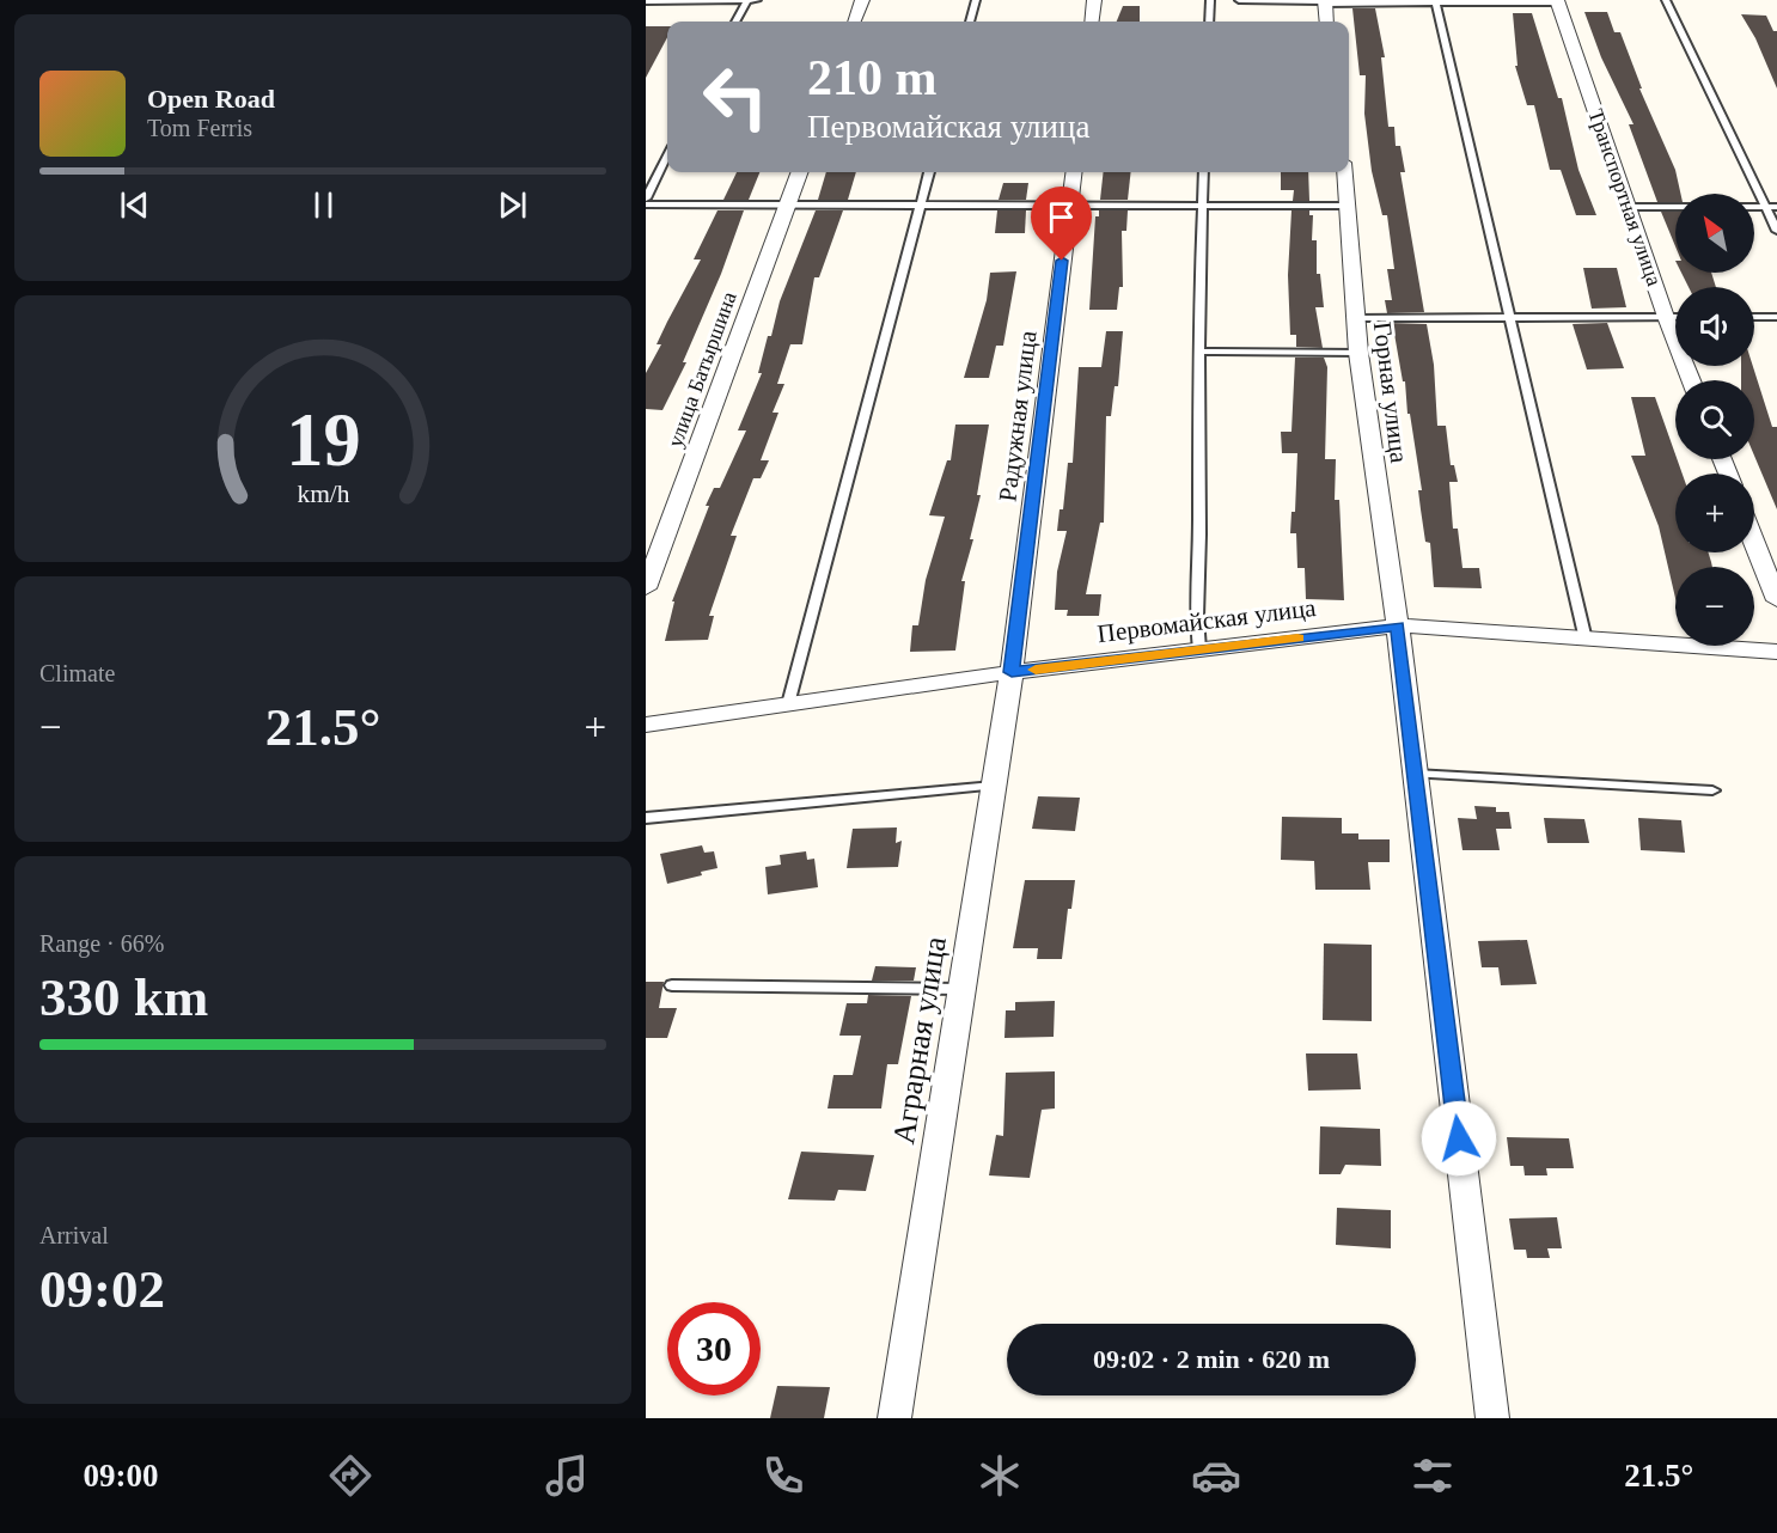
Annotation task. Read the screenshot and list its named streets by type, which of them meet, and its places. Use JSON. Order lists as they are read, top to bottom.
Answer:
{
  "streets": {
    "street": [
      "Транспортная улица",
      "улица Батыршина",
      "Горная улица",
      "Радужная улица",
      "Первомайская улица",
      "Аграрная улица"
    ]
  },
  "crossings": [
    ["Горная улица", "Первомайская улица"],
    ["Радужная улица", "Первомайская улица"],
    ["Радужная улица", "Аграрная улица"],
    ["Первомайская улица", "Аграрная улица"]
  ],
  "north": "top left",
  "page": {
    "turn": ["210 m", "Первомайская улица"],
    "song": ["Open Road", "Tom Ferris"],
    "map_buttons": ["+", "−"],
    "tile": [
      "Climate",
      ["Range · 66%", "330 km"],
      ["Arrival", "09:02"]
    ],
    "heat": ["−", "21.5°", "+"],
    "limit": "30",
    "trip": "09:02 · 2 min · 620 m",
    "tabs": ["09:00", "21.5°"],
    "gauge": ["19", "km/h"]
  }
}
